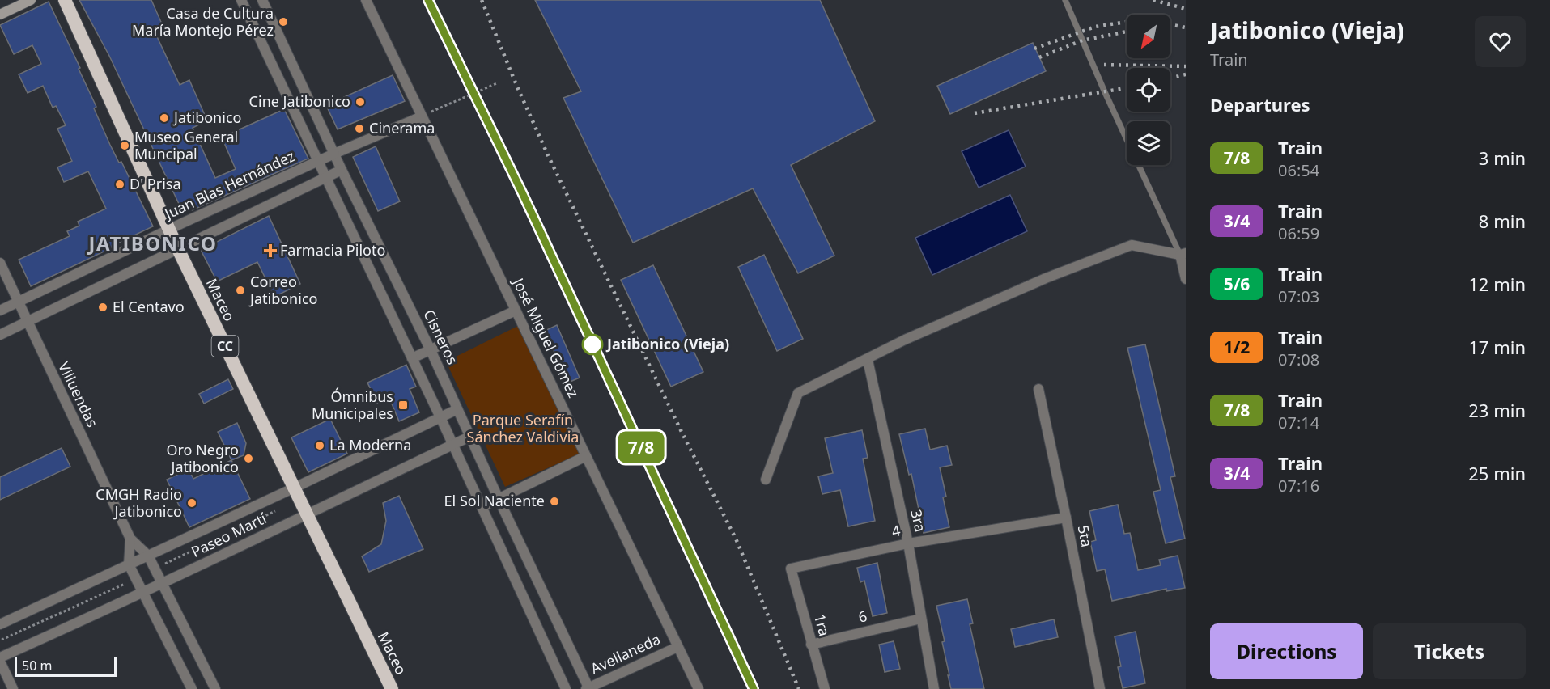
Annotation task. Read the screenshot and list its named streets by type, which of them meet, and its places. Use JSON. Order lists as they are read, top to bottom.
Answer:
{
  "streets": {
    "highway": ["Maceo", "CC"],
    "street": [
      "Juan Blas Hernández",
      "Cisneros",
      "José Miguel Gómez",
      "Villuendas",
      "3ra",
      "4",
      "Paseo Martí",
      "5ta",
      "6",
      "1ra",
      "Avellaneda"
    ]
  },
  "crossings": [
    ["Juan Blas Hernández", "Maceo"],
    ["Juan Blas Hernández", "Cisneros"],
    ["Juan Blas Hernández", "José Miguel Gómez"],
    ["Juan Blas Hernández", "Villuendas"],
    ["Maceo", "Paseo Martí"],
    ["Cisneros", "Paseo Martí"],
    ["Cisneros", "Avellaneda"],
    ["José Miguel Gómez", "Avellaneda"],
    ["Villuendas", "Paseo Martí"],
    ["3ra", "4"],
    ["3ra", "6"],
    ["4", "5ta"],
    ["4", "1ra"],
    ["6", "1ra"]
  ],
  "districts": ["JATIBONICO"],
  "parks": ["Parque Serafín Sánchez Valdivia"],
  "places": {
    "other": [
      "Casa de Cultura María Montejo Pérez",
      "Cine Jatibonico",
      "Jatibonico",
      "Cinerama",
      "Museo General Muncipal",
      "D' Prisa",
      "Correo Jatibonico",
      "El Centavo",
      "Jatibonico (Vieja)",
      "La Moderna",
      "Oro Negro Jatibonico",
      "El Sol Naciente",
      "CMGH Radio Jatibonico"
    ],
    "health": ["Farmacia Piloto"],
    "transit": ["Ómnibus Municipales"]
  },
  "scale_bar": "50 m",
  "north": "bottom left",
  "page": {
    "on_map": "7/8",
    "heading": [
      ["Jatibonico (Vieja)", "Train"],
      "Departures"
    ],
    "list": [
      {
        "mark": "7/8",
        "name": "Train",
        "note": "06:54",
        "value": "3 min"
      },
      {
        "mark": "3/4",
        "name": "Train",
        "note": "06:59",
        "value": "8 min"
      },
      {
        "mark": "5/6",
        "name": "Train",
        "note": "07:03",
        "value": "12 min"
      },
      {
        "mark": "1/2",
        "name": "Train",
        "note": "07:08",
        "value": "17 min"
      },
      {
        "mark": "7/8",
        "name": "Train",
        "note": "07:14",
        "value": "23 min"
      },
      {
        "mark": "3/4",
        "name": "Train",
        "note": "07:16",
        "value": "25 min"
      }
    ],
    "buttons": ["Directions", "Tickets"],
    "scale": "50 m"
  }
}
